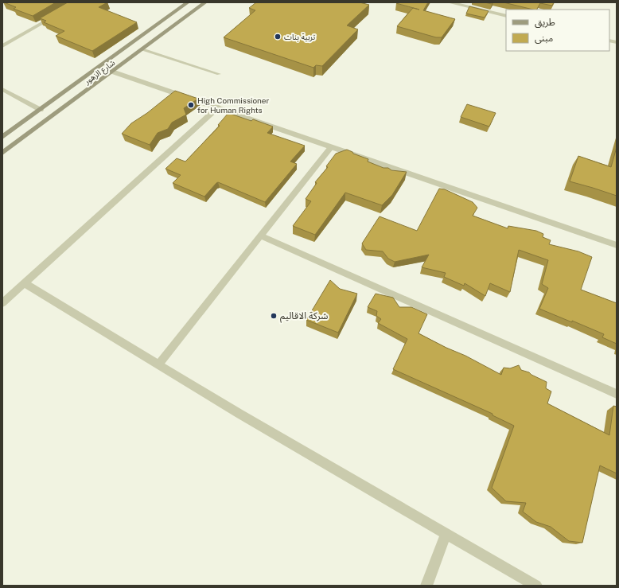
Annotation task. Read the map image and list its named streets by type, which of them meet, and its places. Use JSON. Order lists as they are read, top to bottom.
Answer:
{
  "streets": {
    "main road": ["شارع الزهور"]
  },
  "places": ["تربية بنات", "High Commissioner for Human Rights", "شركة الاقاليم"],
  "legend": ["طريق", "مبنى"]
}
